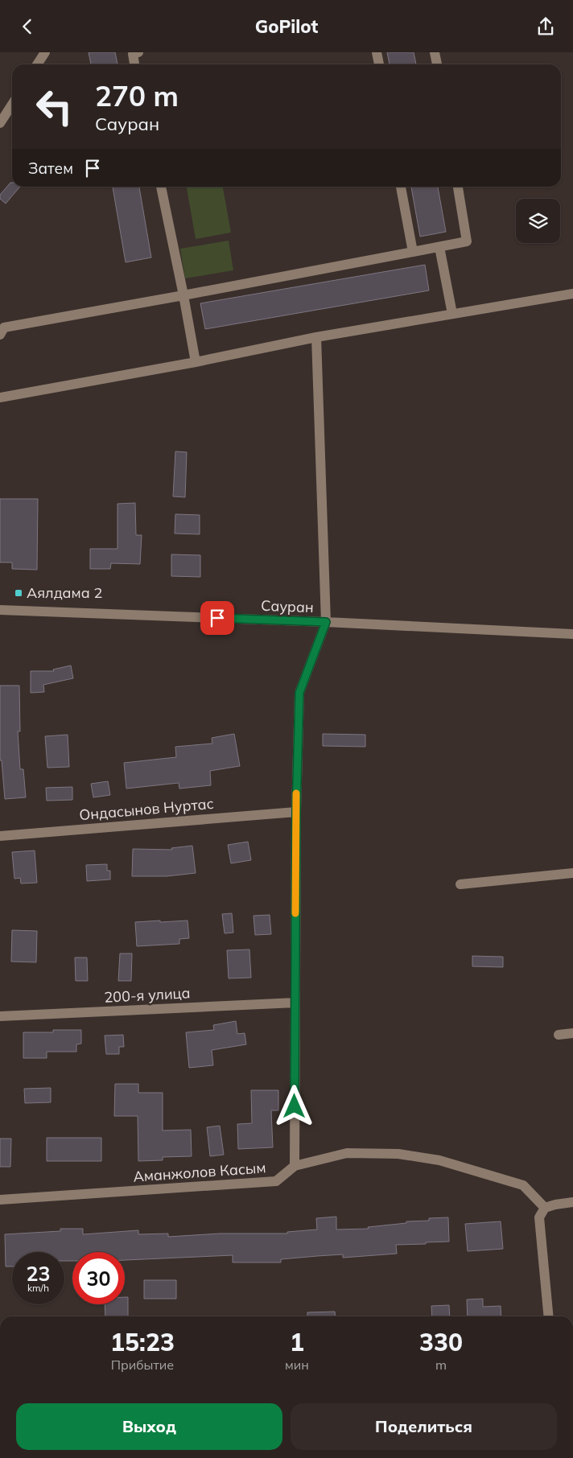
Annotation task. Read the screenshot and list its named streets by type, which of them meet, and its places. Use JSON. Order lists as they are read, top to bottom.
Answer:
{
  "streets": {
    "street": [
      "Сауран",
      "Ондасынов Нуртас",
      "200-я улица",
      "Аманжолов Касым"
    ]
  },
  "places": {
    "transit": ["Аялдама 2"]
  },
  "page": {
    "header": "GoPilot",
    "turn": ["270 m", "Сауран"],
    "then": "Затем",
    "speed": "23 km/h",
    "limit": "30",
    "eta": [
      "15:23",
      "Прибытие",
      "1",
      "мин",
      "330",
      "m"
    ],
    "buttons": ["Выход", "Поделиться"]
  }
}
